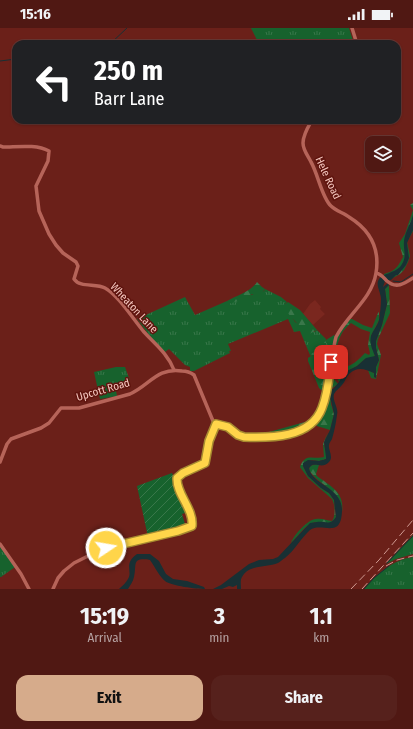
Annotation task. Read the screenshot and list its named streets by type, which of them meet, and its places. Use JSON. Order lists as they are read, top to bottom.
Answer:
{
  "streets": {
    "street": ["Hele Road", "Wheaton Lane", "Upcott Road"]
  },
  "crossings": [
    ["Wheaton Lane", "Upcott Road"]
  ],
  "page": {
    "status": "15:16",
    "turn": ["250 m", "Barr Lane"],
    "eta": [
      "15:19",
      "Arrival",
      "3",
      "min",
      "1.1",
      "km"
    ],
    "buttons": ["Exit", "Share"]
  }
}
